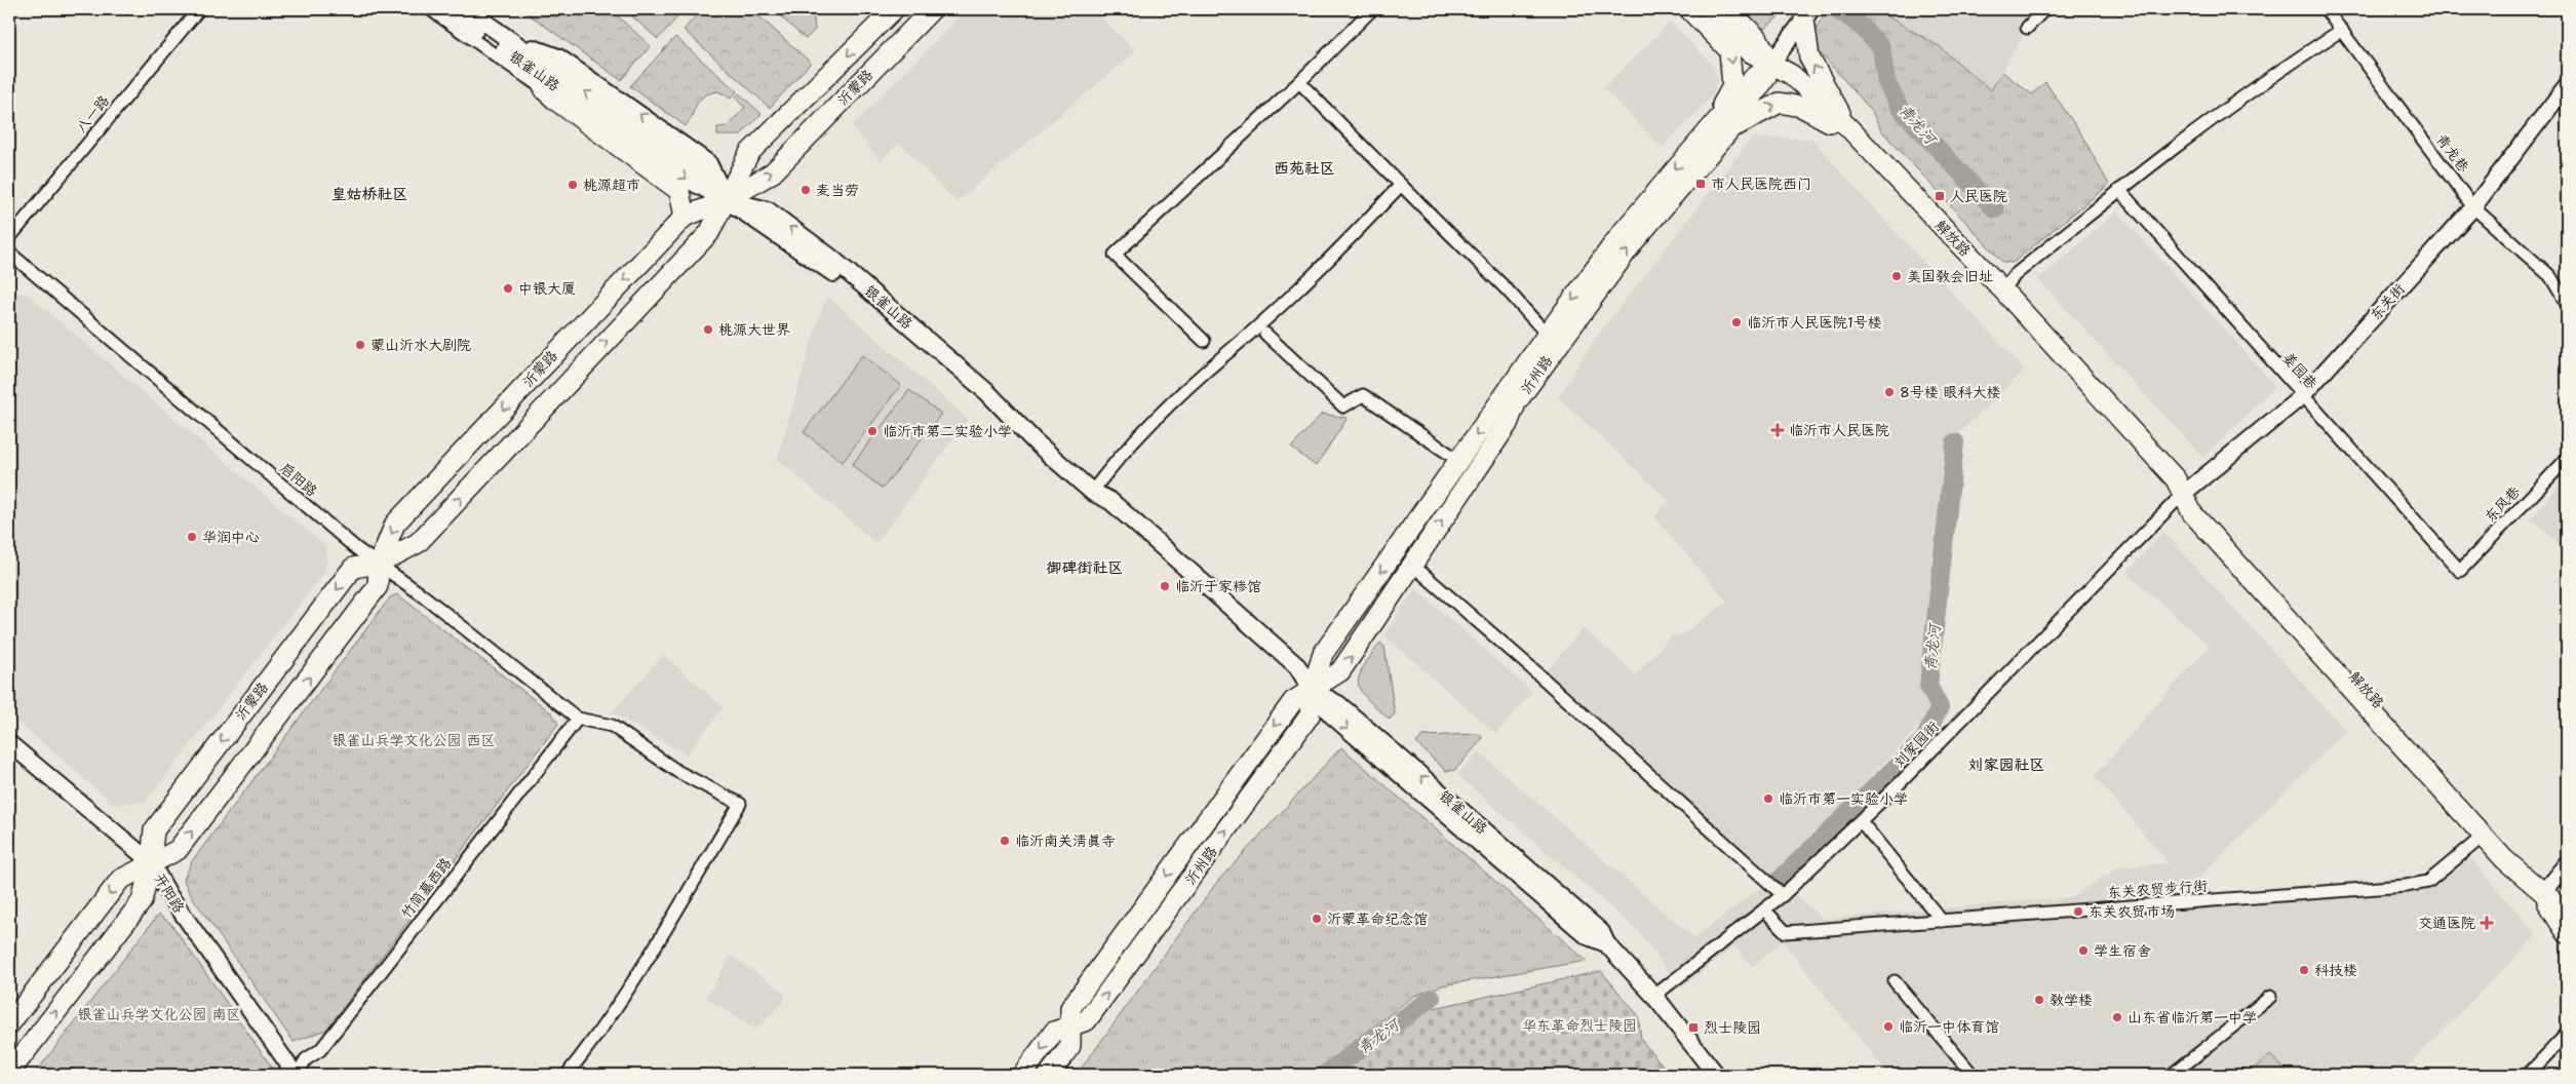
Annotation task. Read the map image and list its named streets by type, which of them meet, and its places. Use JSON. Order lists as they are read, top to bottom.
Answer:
{
  "streets": {
    "main road": [
      "银雀山路",
      "沂蒙路",
      "解放路",
      "沂州路"
    ],
    "street": [
      "八一路",
      "青龙巷",
      "东关街",
      "姜园巷",
      "启阳路",
      "东风巷",
      "刘家园街",
      "竹简墓西路",
      "东关农贸步行街",
      "开阳路"
    ]
  },
  "crossings": [
    ["银雀山路", "沂蒙路"],
    ["银雀山路", "沂州路"],
    ["银雀山路", "刘家园街"],
    ["沂蒙路", "启阳路"],
    ["沂蒙路", "开阳路"],
    ["青龙巷", "东关街"],
    ["解放路", "东关街"],
    ["解放路", "沂州路"],
    ["解放路", "刘家园街"],
    ["解放路", "东关农贸步行街"],
    ["东关街", "姜园巷"],
    ["东关街", "刘家园街"],
    ["姜园巷", "东风巷"],
    ["启阳路", "竹简墓西路"],
    ["刘家园街", "东关农贸步行街"],
    ["竹简墓西路", "开阳路"]
  ],
  "districts": [
    "西苑社区",
    "皇姑桥社区",
    "御碑街社区",
    "刘家园社区"
  ],
  "water": ["青龙河"],
  "parks": ["银雀山兵学文化公园 西区", "银雀山兵学文化公园 南区", "华东革命烈士陵园"],
  "places": {
    "transit": ["市人民医院西门", "人民医院", "烈士陵园"],
    "other": [
      "桃源超市",
      "麦当劳",
      "美国教会旧址",
      "中银大厦",
      "临沂市人民医院1号楼",
      "桃源大世界",
      "蒙山沂水大剧院",
      "8号楼 眼科大楼",
      "临沂市第二实验小学",
      "华润中心",
      "临沂于家糁馆",
      "临沂市第一实验小学",
      "临沂南关清真寺",
      "东关农贸市场",
      "沂蒙革命纪念馆",
      "学生宿舍",
      "科技楼",
      "教学楼",
      "山东省临沂第一中学",
      "临沂一中体育馆"
    ],
    "health": ["临沂市人民医院", "交通医院"]
  }
}
